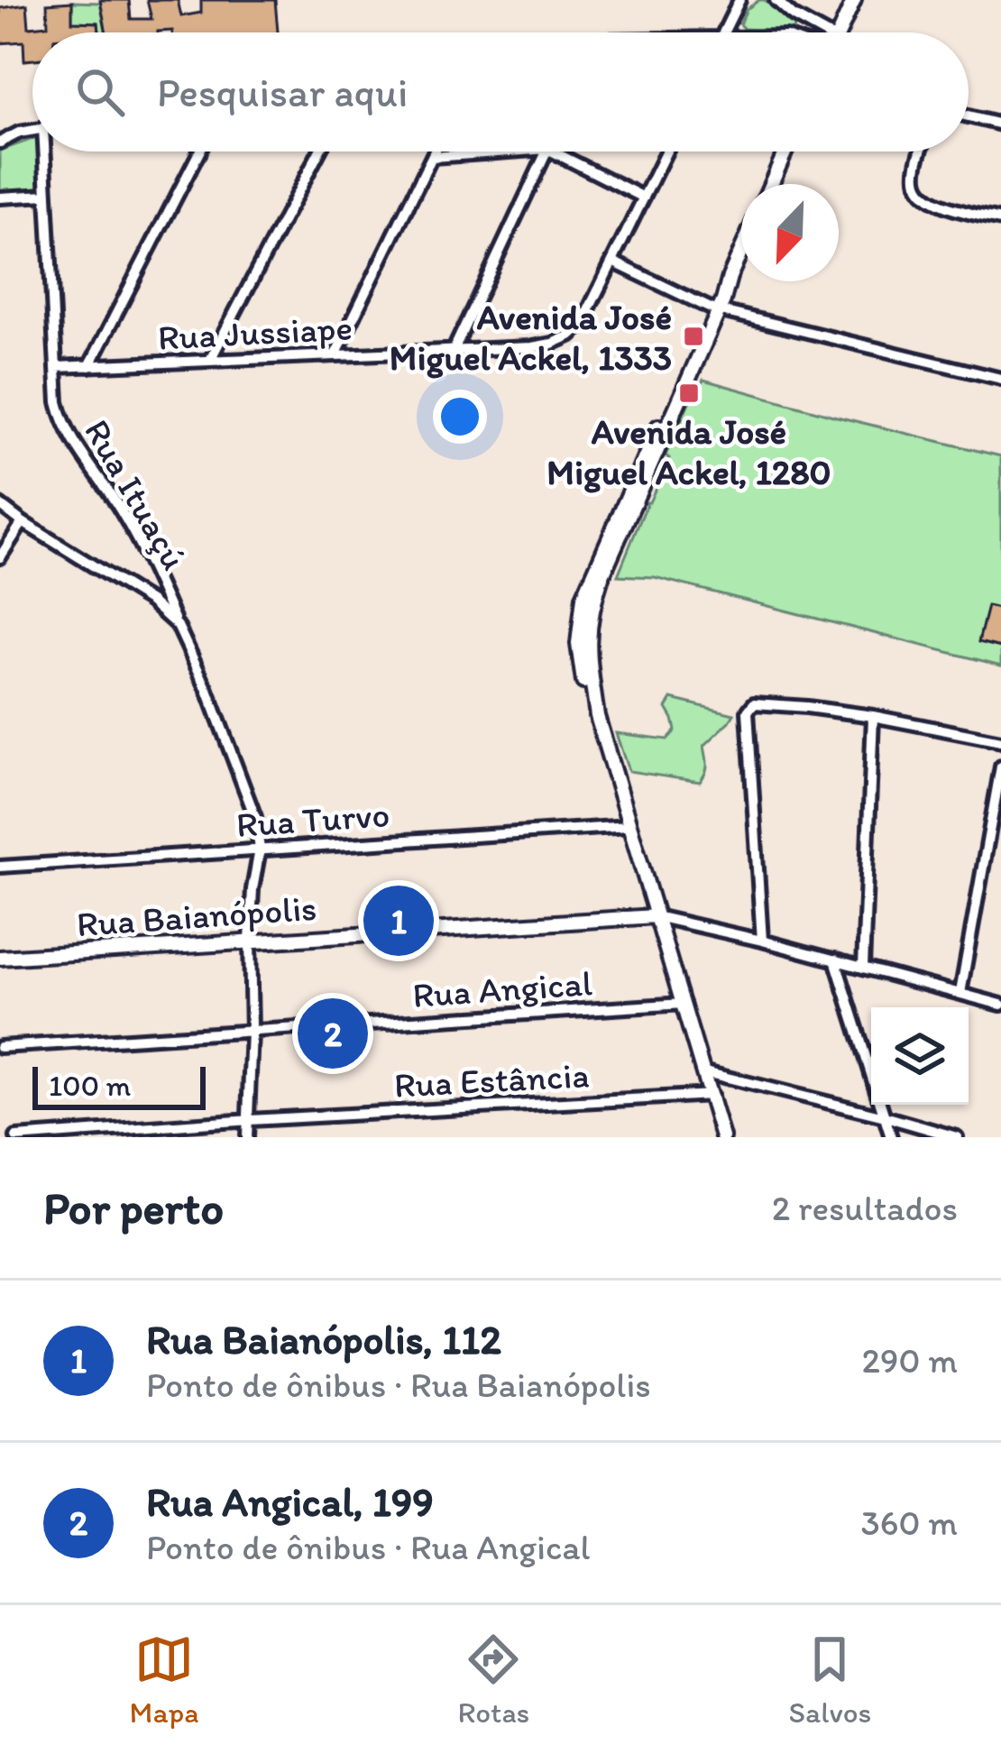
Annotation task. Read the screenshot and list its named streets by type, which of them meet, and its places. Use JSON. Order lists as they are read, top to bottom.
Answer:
{
  "streets": {
    "street": [
      "Rua Jussiape",
      "Rua Ituaçú",
      "Rua Turvo",
      "Rua Baianópolis",
      "Rua Angical",
      "Rua Estância"
    ]
  },
  "crossings": [
    ["Rua Jussiape", "Rua Ituaçú"],
    ["Rua Ituaçú", "Rua Turvo"]
  ],
  "places": {
    "transit": ["Avenida José Miguel Ackel, 1333", "Avenida José Miguel Ackel, 1280"]
  },
  "scale_bar": "100 m",
  "north": "bottom left",
  "page": {
    "search": "Pesquisar aqui",
    "pins": ["1", "2"],
    "scale": "100 m",
    "heading": ["Por perto", "2 resultados"],
    "list": [
      {
        "mark": "1",
        "name": "Rua Baianópolis, 112",
        "note": "Ponto de ônibus · Rua Baianópolis",
        "value": "290 m"
      },
      {
        "mark": "2",
        "name": "Rua Angical, 199",
        "note": "Ponto de ônibus · Rua Angical",
        "value": "360 m"
      }
    ],
    "nav": ["Mapa", "Rotas", "Salvos"]
  }
}
